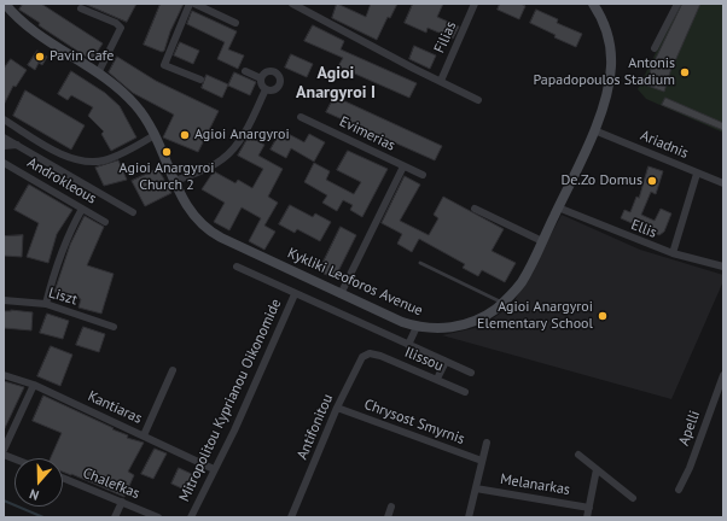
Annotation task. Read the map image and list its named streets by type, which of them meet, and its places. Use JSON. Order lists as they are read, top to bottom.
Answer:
{
  "streets": {
    "street": [
      "Filias",
      "Evimerias",
      "Ariadnis",
      "Androkleous",
      "Ellis",
      "Kykliki Leoforos Avenue",
      "Liszt",
      "Ilissou",
      "Mitropolitou Kyprianou Oikonomide",
      "Kantiaras",
      "Chrysost Smyrnis",
      "Antifonitou",
      "Apelli",
      "Chalefkas",
      "Melanarkas"
    ]
  },
  "crossings": [
    ["Ariadnis", "Kykliki Leoforos Avenue"],
    ["Ellis", "Kykliki Leoforos Avenue"],
    ["Ilissou", "Antifonitou"],
    ["Mitropolitou Kyprianou Oikonomide", "Kantiaras"],
    ["Chrysost Smyrnis", "Antifonitou"]
  ],
  "districts": ["Agioi Anargyroi I"],
  "places": [
    "Pavin Cafe",
    "Antonis Papadopoulos Stadium",
    "Agioi Anargyroi",
    "Agioi Anargyroi Church 2",
    "De.Zo Domus",
    "Agioi Anargyroi Elementary School"
  ],
  "north": "bottom"
}
